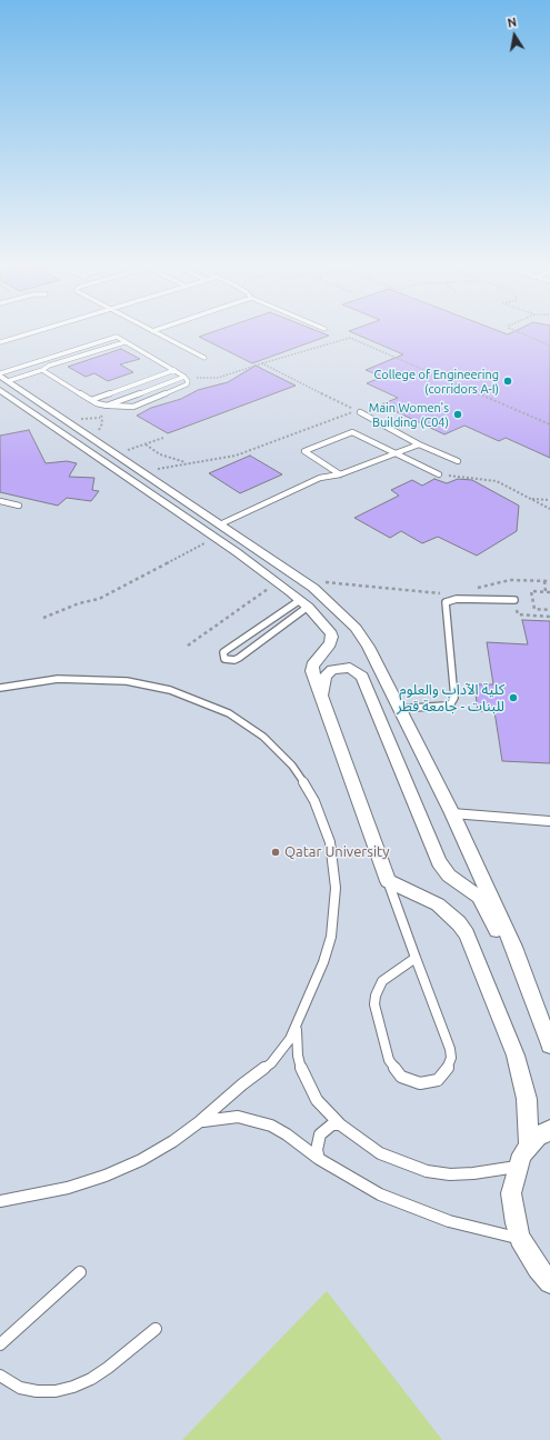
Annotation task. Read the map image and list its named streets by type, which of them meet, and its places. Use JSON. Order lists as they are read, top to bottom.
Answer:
{
  "places": [
    "College of Engineering (corridors A-I)",
    "Main Women's Building (C04)",
    "كلية الآداب والعلوم للبنات - جامعة قطر",
    "Qatar University"
  ],
  "north": "top"
}
